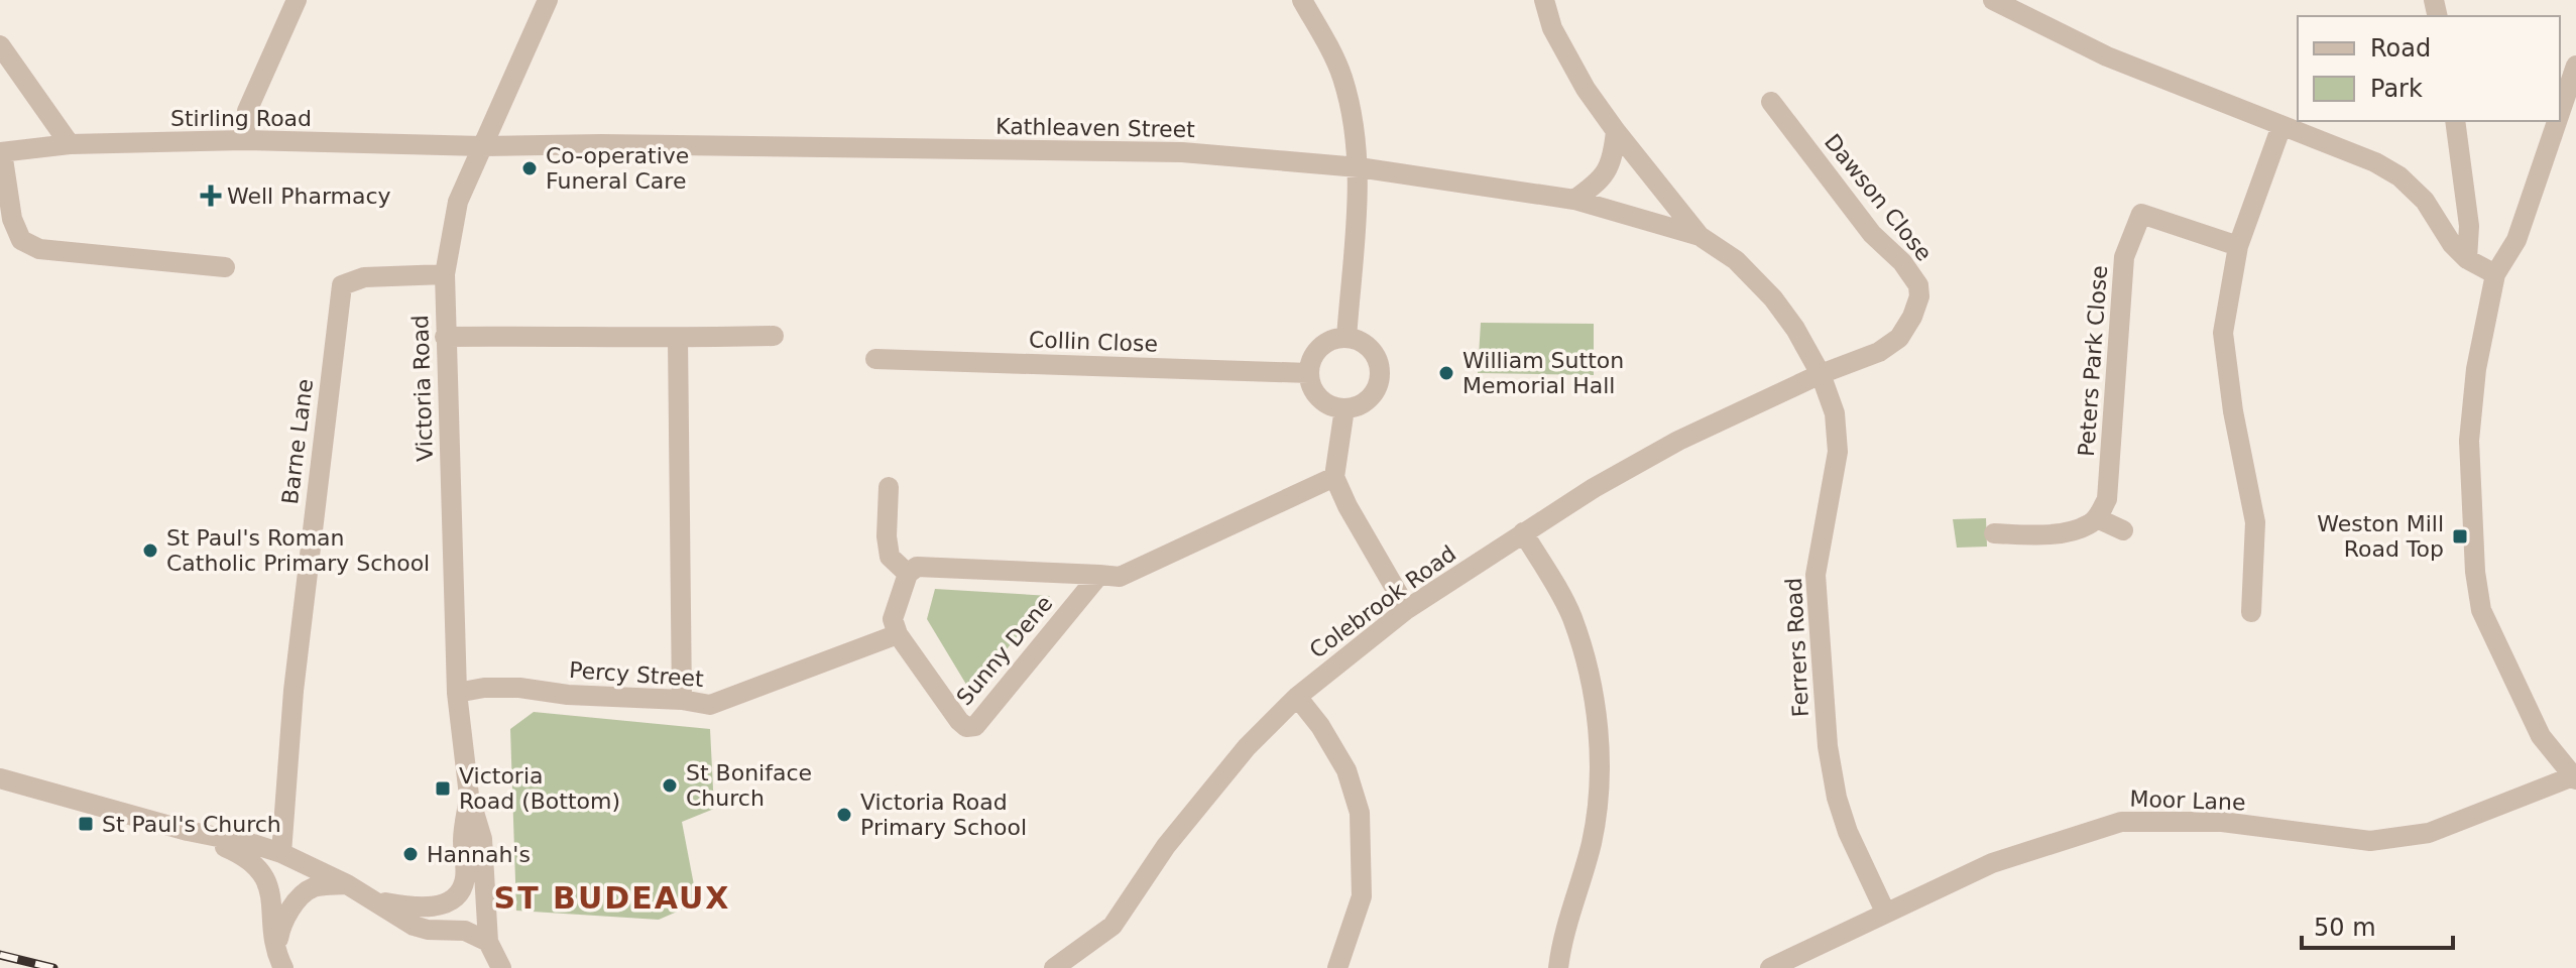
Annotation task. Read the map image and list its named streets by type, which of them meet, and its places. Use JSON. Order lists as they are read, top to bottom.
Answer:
{
  "streets": {
    "street": [
      "Stirling Road",
      "Kathleaven Street",
      "Dawson Close",
      "Collin Close",
      "Peters Park Close",
      "Victoria Road",
      "Barne Lane",
      "Colebrook Road",
      "Ferrers Road",
      "Sunny Dene",
      "Percy Street",
      "Moor Lane"
    ]
  },
  "crossings": [
    ["Stirling Road", "Kathleaven Street"],
    ["Stirling Road", "Victoria Road"],
    ["Kathleaven Street", "Victoria Road"],
    ["Kathleaven Street", "Ferrers Road"],
    ["Dawson Close", "Colebrook Road"],
    ["Dawson Close", "Ferrers Road"],
    ["Victoria Road", "Barne Lane"],
    ["Victoria Road", "Percy Street"],
    ["Colebrook Road", "Ferrers Road"],
    ["Ferrers Road", "Moor Lane"],
    ["Sunny Dene", "Percy Street"]
  ],
  "districts": ["ST BUDEAUX"],
  "places": {
    "other": [
      "Co-operative Funeral Care",
      "William Sutton Memorial Hall",
      "St Paul's Roman Catholic Primary School",
      "St Boniface Church",
      "Victoria Road Primary School",
      "Hannah's"
    ],
    "health": ["Well Pharmacy"],
    "transit": ["Weston Mill Road Top", "Victoria Road (Bottom)", "St Paul's Church"]
  },
  "legend": ["Road", "Park"],
  "scale_bar": "50 m"
}
